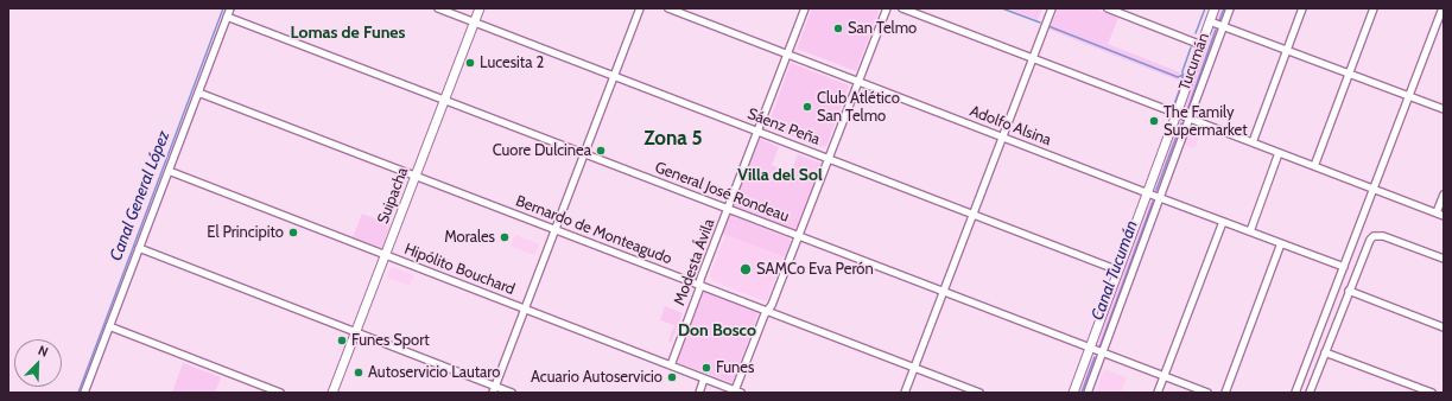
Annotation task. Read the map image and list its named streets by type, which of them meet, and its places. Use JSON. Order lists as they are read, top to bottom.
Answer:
{
  "streets": {
    "main road": ["Tucumán", "Suipacha"],
    "street": [
      "Adolfo Alsina",
      "Sáenz Peña",
      "General José Rondeau",
      "Bernardo de Monteagudo",
      "Modesta Ávila",
      "Hipólito Bouchard"
    ]
  },
  "crossings": [
    ["Tucumán", "Adolfo Alsina"],
    ["Tucumán", "Sáenz Peña"],
    ["Tucumán", "General José Rondeau"],
    ["Adolfo Alsina", "Modesta Ávila"],
    ["Sáenz Peña", "Suipacha"],
    ["Sáenz Peña", "Modesta Ávila"],
    ["General José Rondeau", "Suipacha"],
    ["General José Rondeau", "Modesta Ávila"],
    ["Suipacha", "Bernardo de Monteagudo"],
    ["Suipacha", "Hipólito Bouchard"],
    ["Bernardo de Monteagudo", "Modesta Ávila"],
    ["Modesta Ávila", "Hipólito Bouchard"]
  ],
  "districts": [
    "Lomas de Funes",
    "Zona 5",
    "Villa del Sol",
    "Don Bosco"
  ],
  "water": ["Canal General López", "Canal Tucumán"],
  "places": [
    "San Telmo",
    "Lucesita 2",
    "Club Atlético San Telmo",
    "The Family Supermarket",
    "Cuore Dulcinea",
    "El Principito",
    "Morales",
    "SAMCo Eva Perón",
    "Funes Sport",
    "Funes",
    "Autoservicio Lautaro",
    "Acuario Autoservicio"
  ],
  "north": "top right"
}
